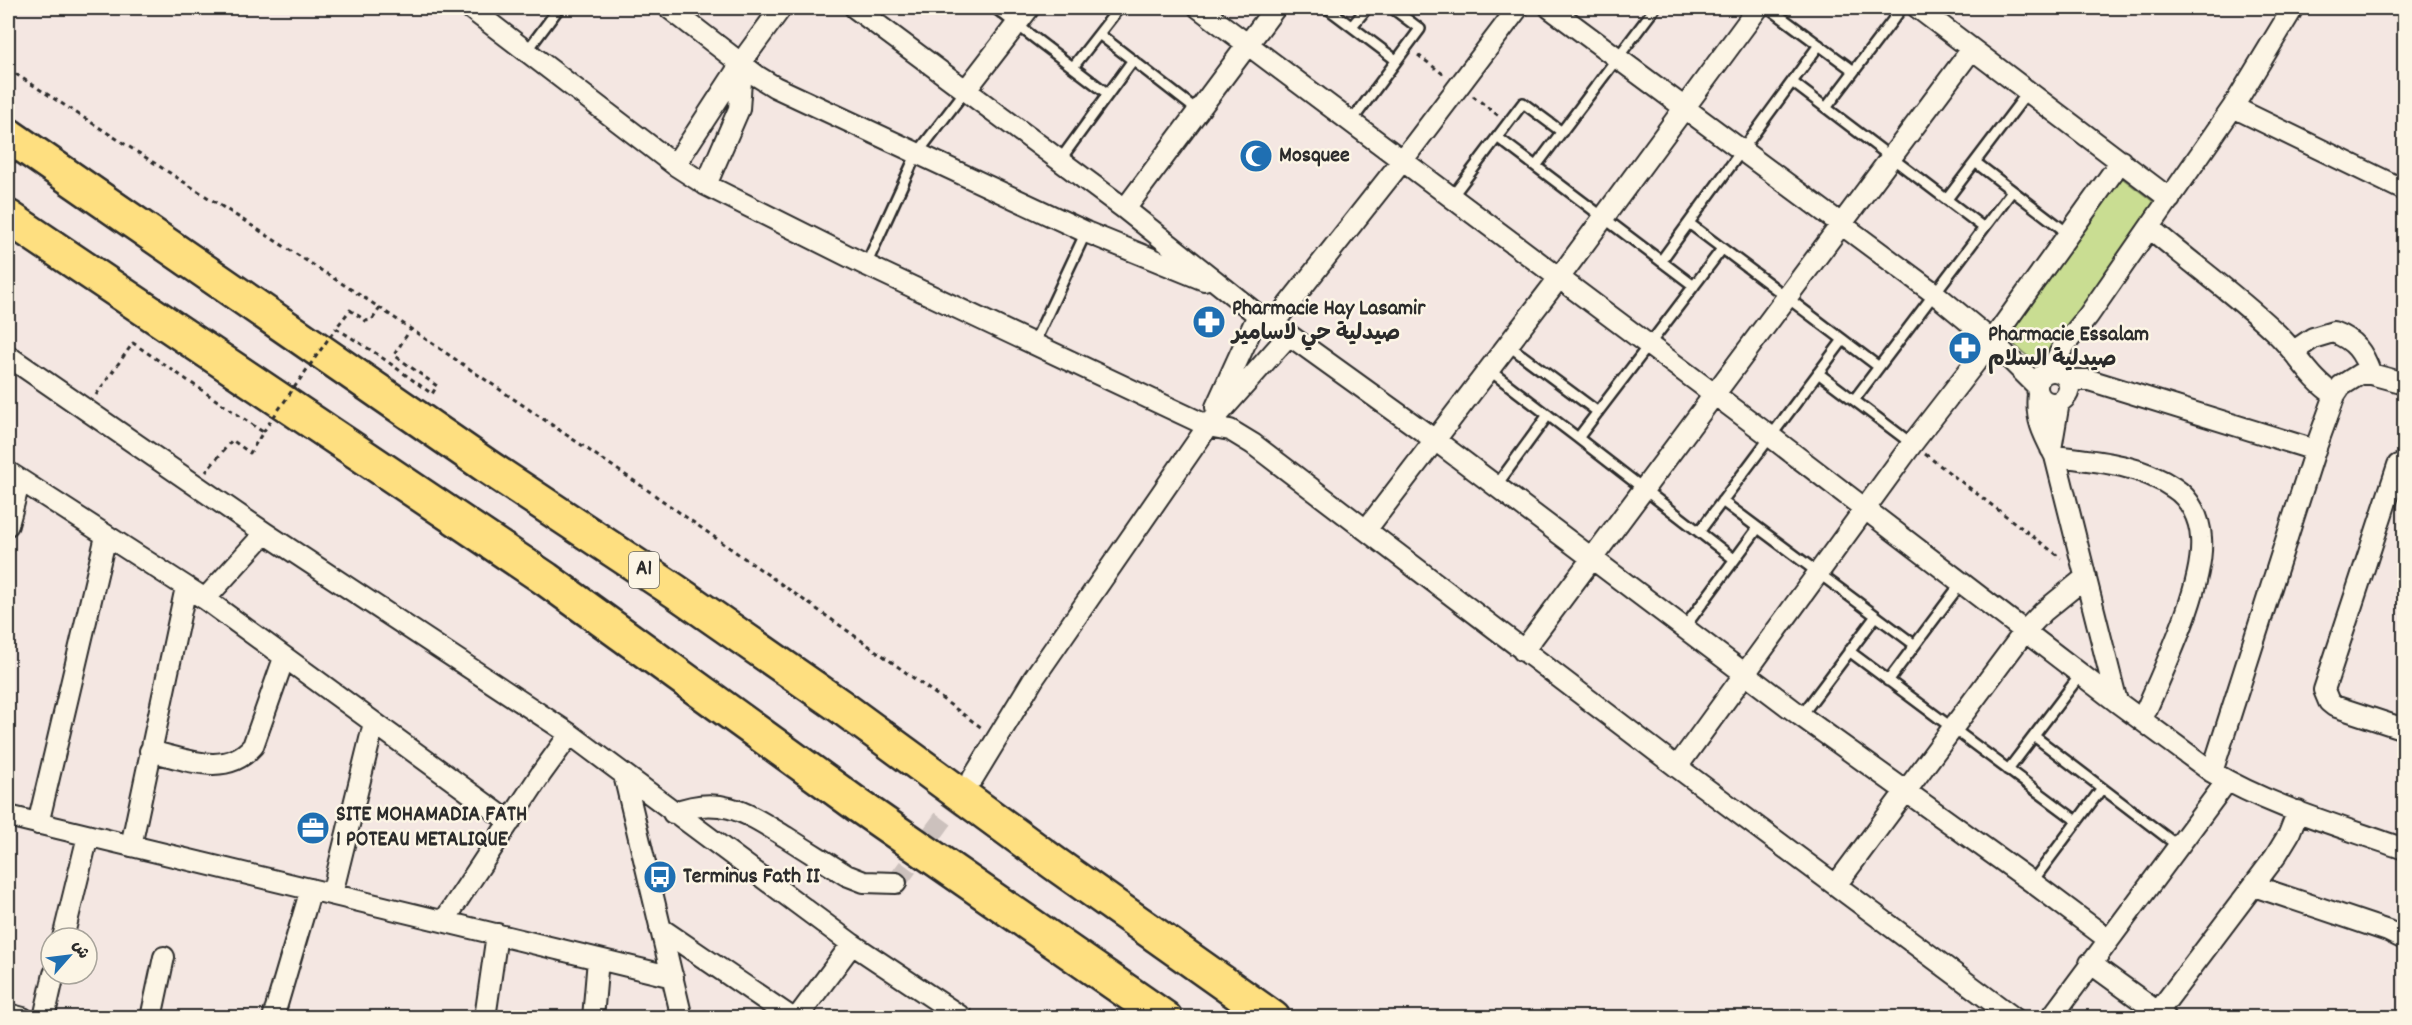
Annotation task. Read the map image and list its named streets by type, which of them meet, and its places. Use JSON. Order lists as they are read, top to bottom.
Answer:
{
  "streets": {
    "highway": ["A1"]
  },
  "places": {
    "mosque": ["Mosquee"],
    "pharmacy": ["Pharmacie Hay Lasamir صيدلية حي لاسامير", "Pharmacie Essalam صيدلية السلام"],
    "office": ["SITE MOHAMADIA FATH 1 POTEAU METALIQUE"],
    "bus stop": ["Terminus Fath II"]
  },
  "north": "top right"
}
